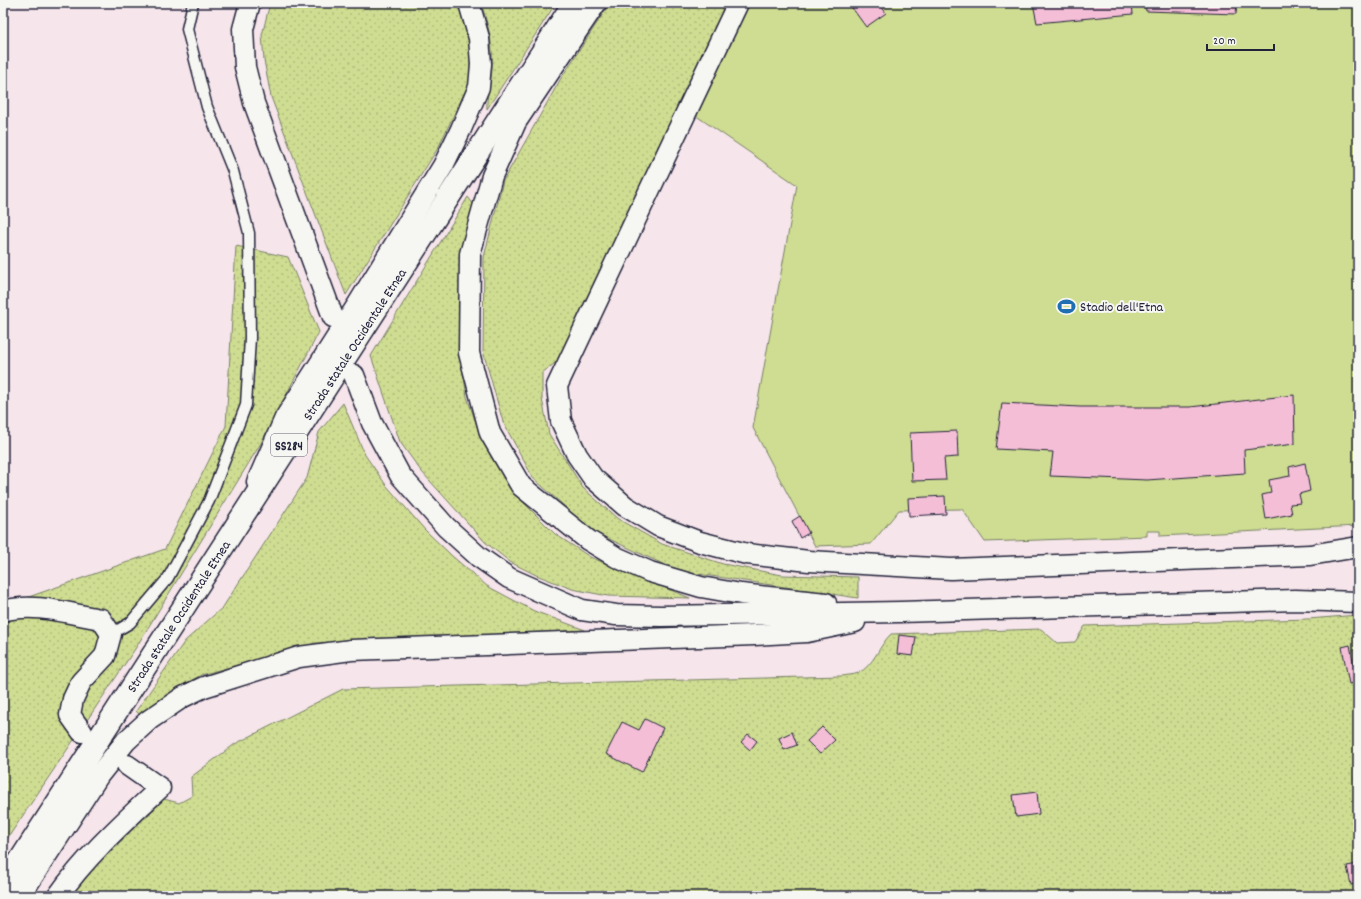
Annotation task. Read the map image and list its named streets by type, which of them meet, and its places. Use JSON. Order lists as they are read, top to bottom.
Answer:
{
  "streets": {
    "main road": ["Strada statale Occidentale Etnea", "SS284"]
  },
  "places": {
    "sports": ["Stadio dell'Etna"]
  },
  "scale_bar": "20 m"
}
